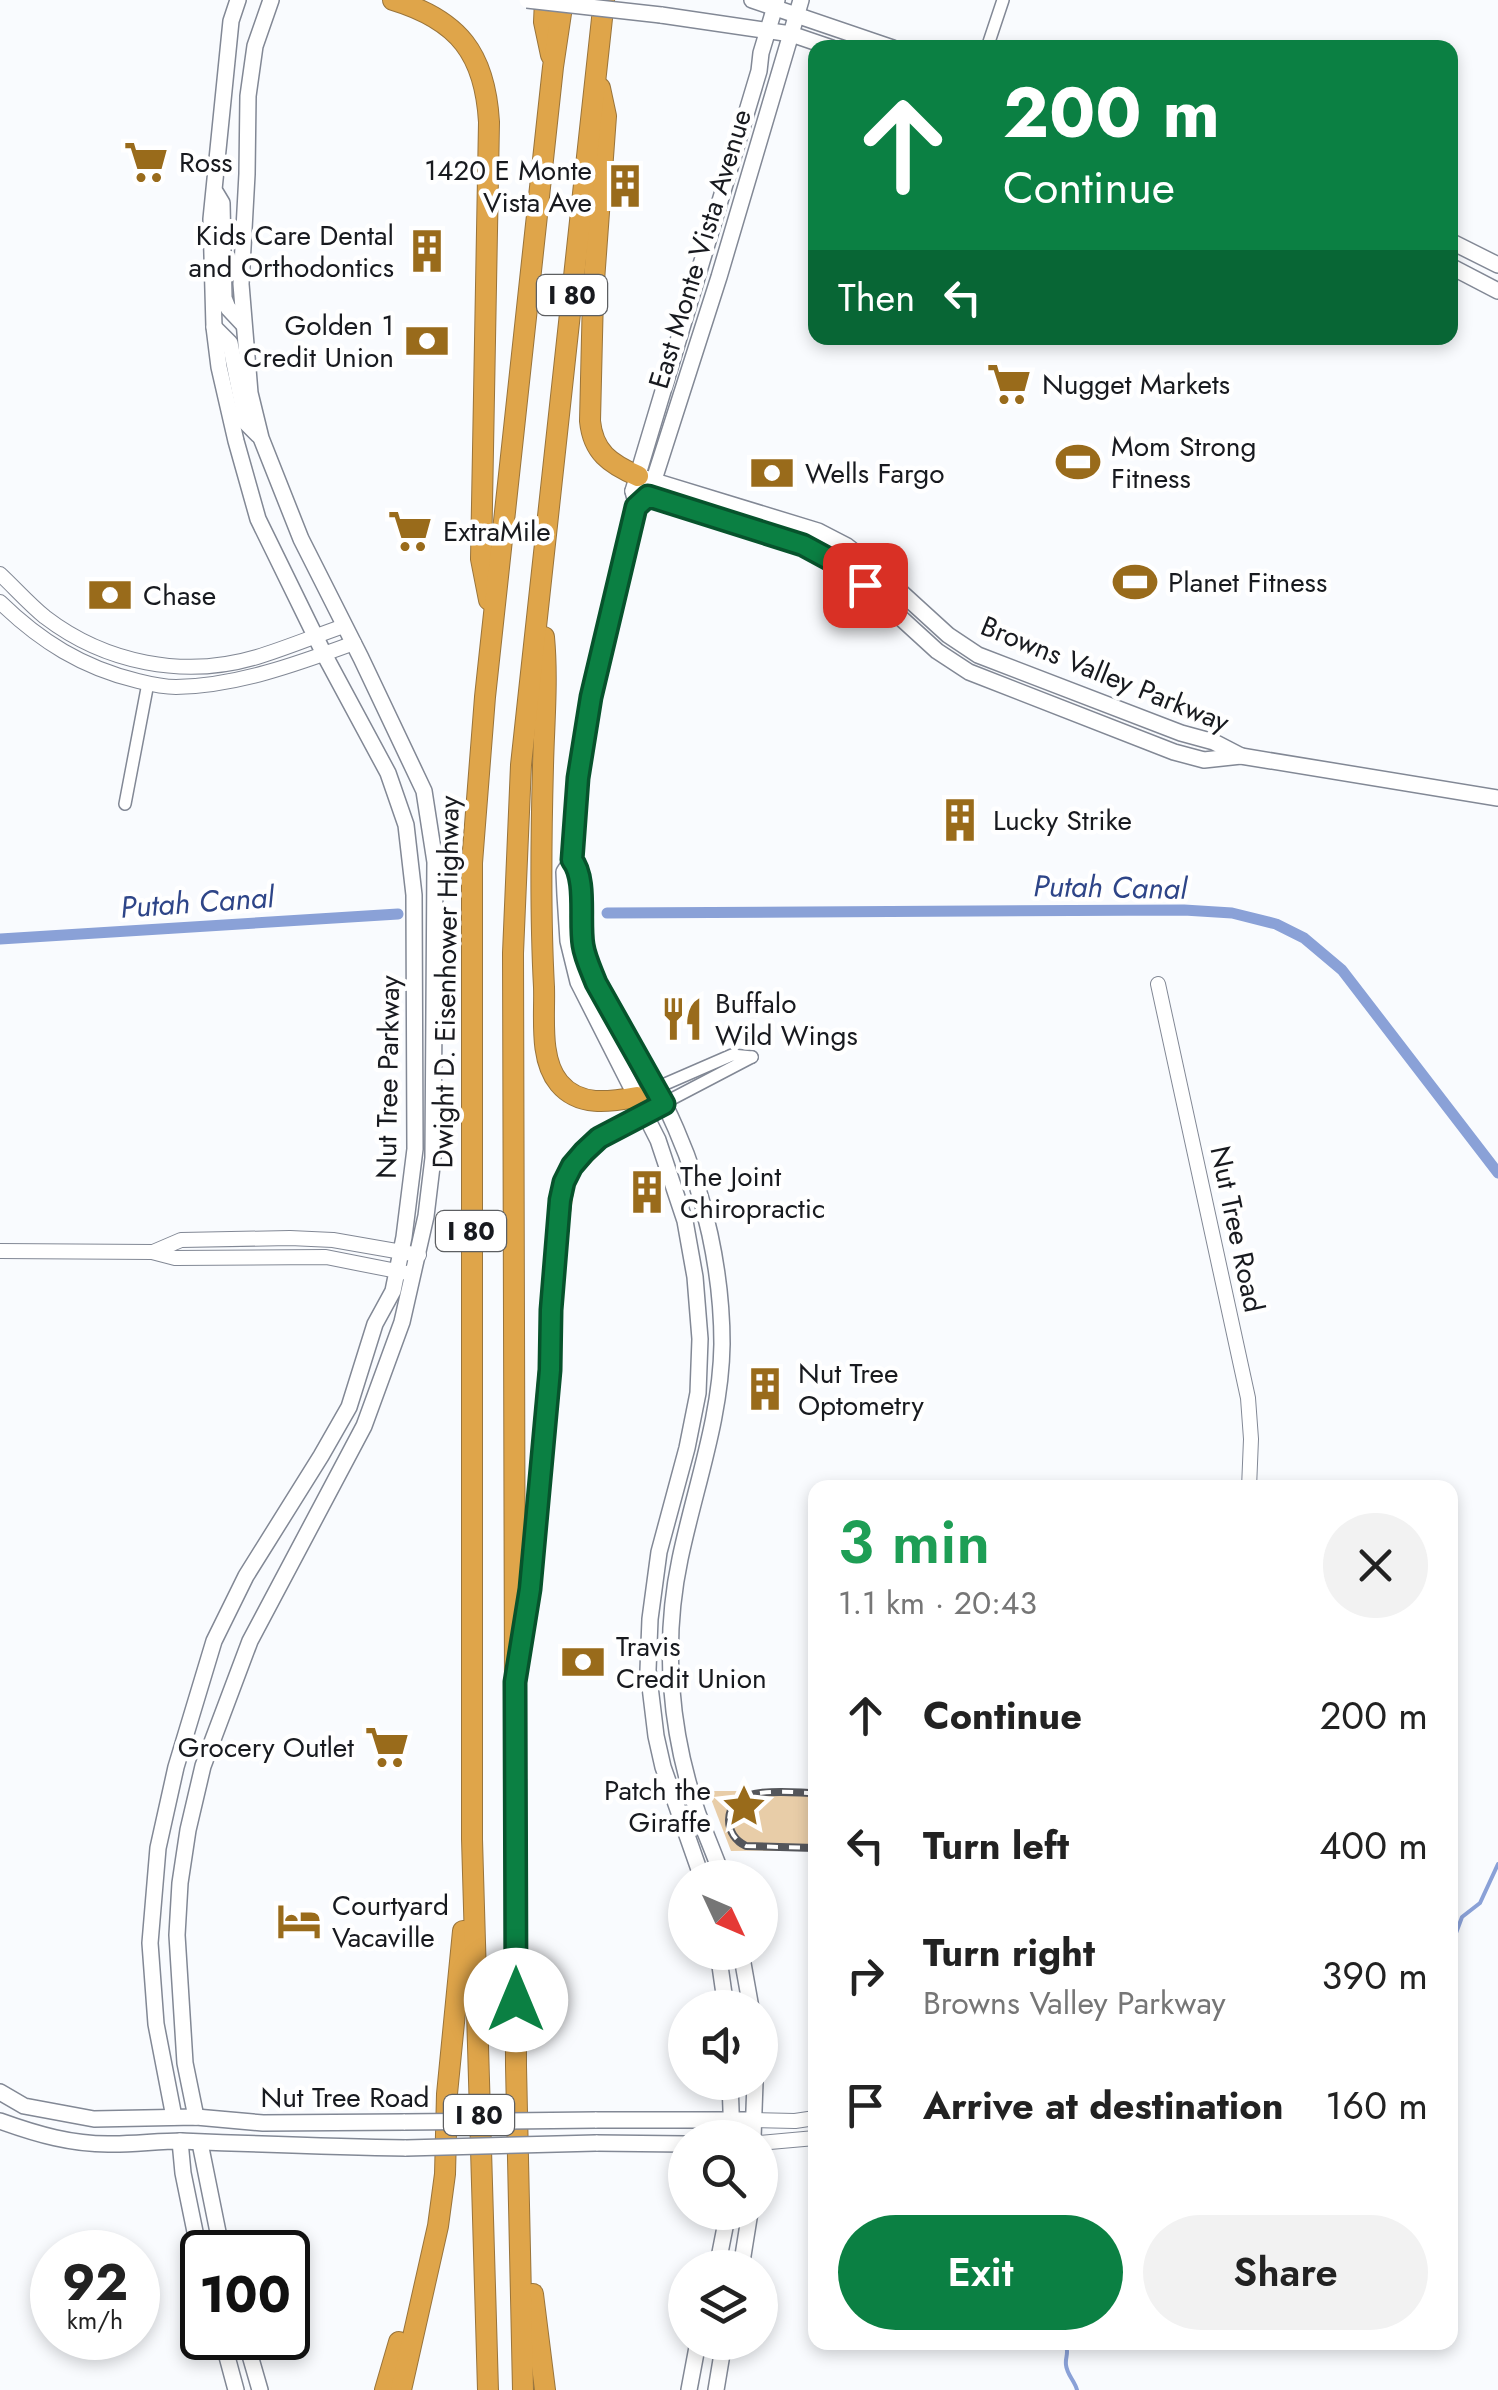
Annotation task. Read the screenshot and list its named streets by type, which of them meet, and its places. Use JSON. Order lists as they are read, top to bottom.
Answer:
{
  "streets": {
    "highway": ["I 80", "Dwight D. Eisenhower Highway"],
    "main road": [
      "East Monte Vista Avenue",
      "Browns Valley Parkway",
      "Nut Tree Parkway",
      "Nut Tree Road"
    ]
  },
  "crossings": [
    ["East Monte Vista Avenue", "Browns Valley Parkway"],
    ["Nut Tree Parkway", "Nut Tree Road"]
  ],
  "water": ["Putah Canal"],
  "places": {
    "supermarket": [
      "Ross",
      "Nugget Markets",
      "ExtraMile",
      "Grocery Outlet"
    ],
    "building": [
      "1420 E Monte Vista Ave",
      "Kids Care Dental and Orthodontics",
      "Lucky Strike",
      "The Joint Chiropractic",
      "Nut Tree Optometry"
    ],
    "bank": [
      "Golden 1 Credit Union",
      "Wells Fargo",
      "Chase",
      "Travis Credit Union"
    ],
    "sports": ["Mom Strong Fitness", "Planet Fitness"],
    "restaurant": ["Buffalo Wild Wings"],
    "place": ["Patch the Giraffe"],
    "hotel": ["Courtyard Vacaville"]
  },
  "north": "bottom right",
  "page": {
    "turn": ["200 m", "Continue"],
    "then": "Then",
    "heading": ["3 min", "1.1 km · 20:43"],
    "list": [
      {
        "name": "Continue",
        "value": "200 m"
      },
      {
        "name": "Turn left",
        "value": "400 m"
      },
      {
        "name": "Turn right",
        "note": "Browns Valley Parkway",
        "value": "390 m"
      },
      {
        "name": "Arrive at destination",
        "value": "160 m"
      }
    ],
    "buttons": ["Exit", "Share"],
    "speed": "92 km/h",
    "limit": "100"
  }
}
